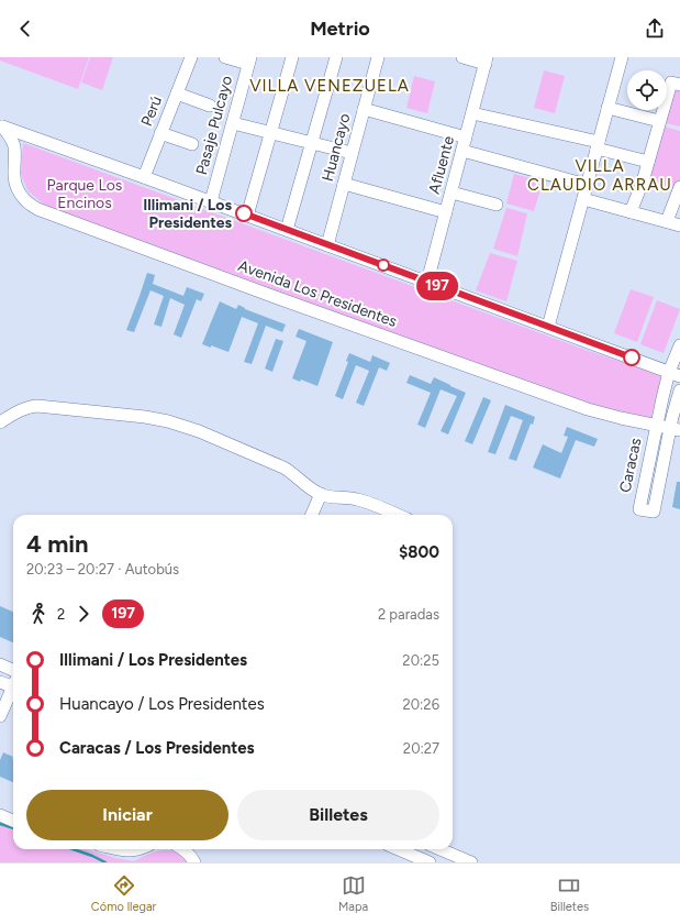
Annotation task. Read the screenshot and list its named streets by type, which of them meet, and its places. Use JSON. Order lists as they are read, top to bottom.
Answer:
{
  "streets": {
    "street": [
      "Perú",
      "Pasaje Pulcayo",
      "Huancayo",
      "Afluente",
      "Avenida Los Presidentes",
      "Caracas"
    ]
  },
  "crossings": [
    ["Perú", "Avenida Los Presidentes"],
    ["Pasaje Pulcayo", "Avenida Los Presidentes"],
    ["Huancayo", "Avenida Los Presidentes"],
    ["Afluente", "Avenida Los Presidentes"],
    ["Avenida Los Presidentes", "Caracas"]
  ],
  "districts": ["VILLA VENEZUELA", "VILLA CLAUDIO ARRAU"],
  "parks": ["Parque Los Encinos"],
  "places": ["Illimani / Los Presidentes"],
  "lines": ["bus line 197"],
  "page": {
    "header": "Metrio",
    "on_map": "197",
    "heading": ["4 min", "20:23 – 20:27 · Autobús", "$800"],
    "legs": ["2", "197", "2 paradas"],
    "list": [
      {
        "name": "Illimani / Los Presidentes",
        "value": "20:25"
      },
      {
        "name": "Huancayo / Los Presidentes",
        "value": "20:26"
      },
      {
        "name": "Caracas / Los Presidentes",
        "value": "20:27"
      }
    ],
    "buttons": ["Iniciar", "Billetes"],
    "tabs": ["Cómo llegar", "Mapa", "Billetes"]
  }
}
